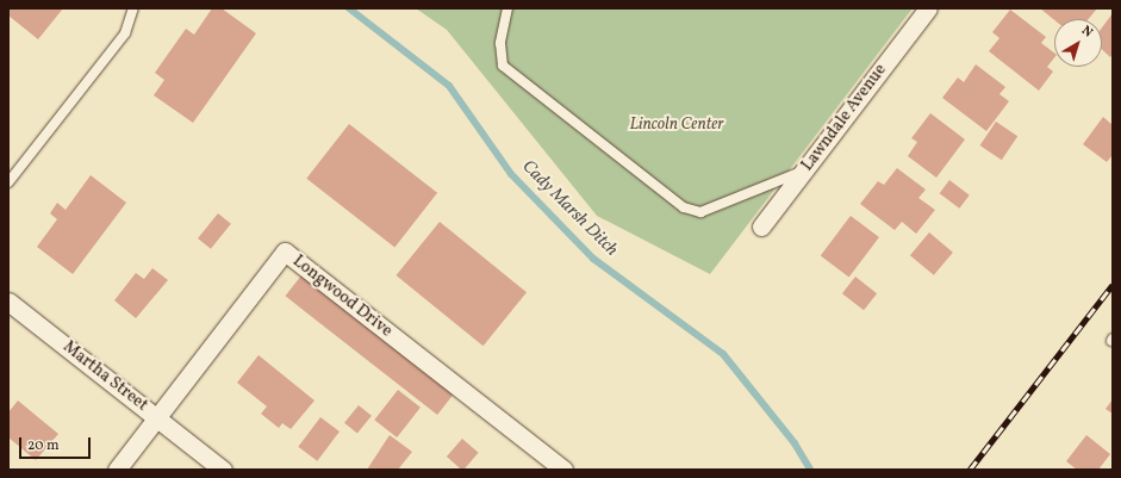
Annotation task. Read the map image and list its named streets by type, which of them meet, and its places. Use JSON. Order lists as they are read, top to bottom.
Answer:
{
  "streets": {
    "street": ["Lawndale Avenue", "Longwood Drive", "Martha Street"]
  },
  "crossings": [
    ["Longwood Drive", "Martha Street"]
  ],
  "water": ["Cady Marsh Ditch"],
  "parks": ["Lincoln Center"],
  "scale_bar": "20 m",
  "north": "top right"
}
